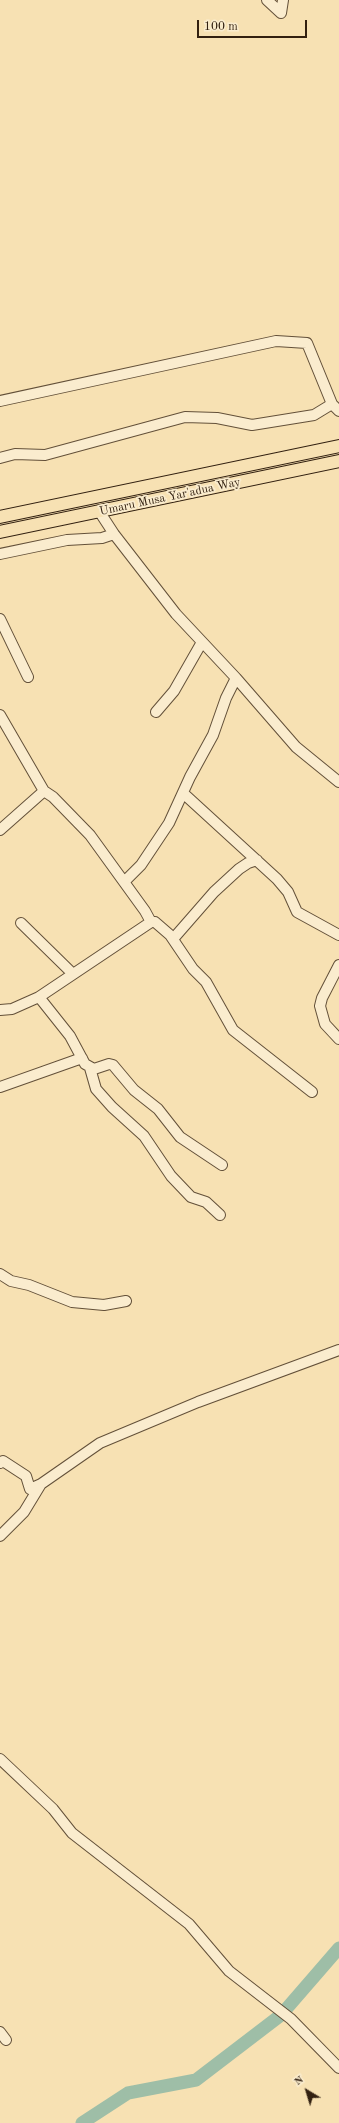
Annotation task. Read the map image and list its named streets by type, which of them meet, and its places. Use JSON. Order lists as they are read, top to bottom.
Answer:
{
  "streets": {
    "main road": ["Umaru Musa Yar'adua Way"]
  },
  "scale_bar": "100 m",
  "north": "top left"
}
